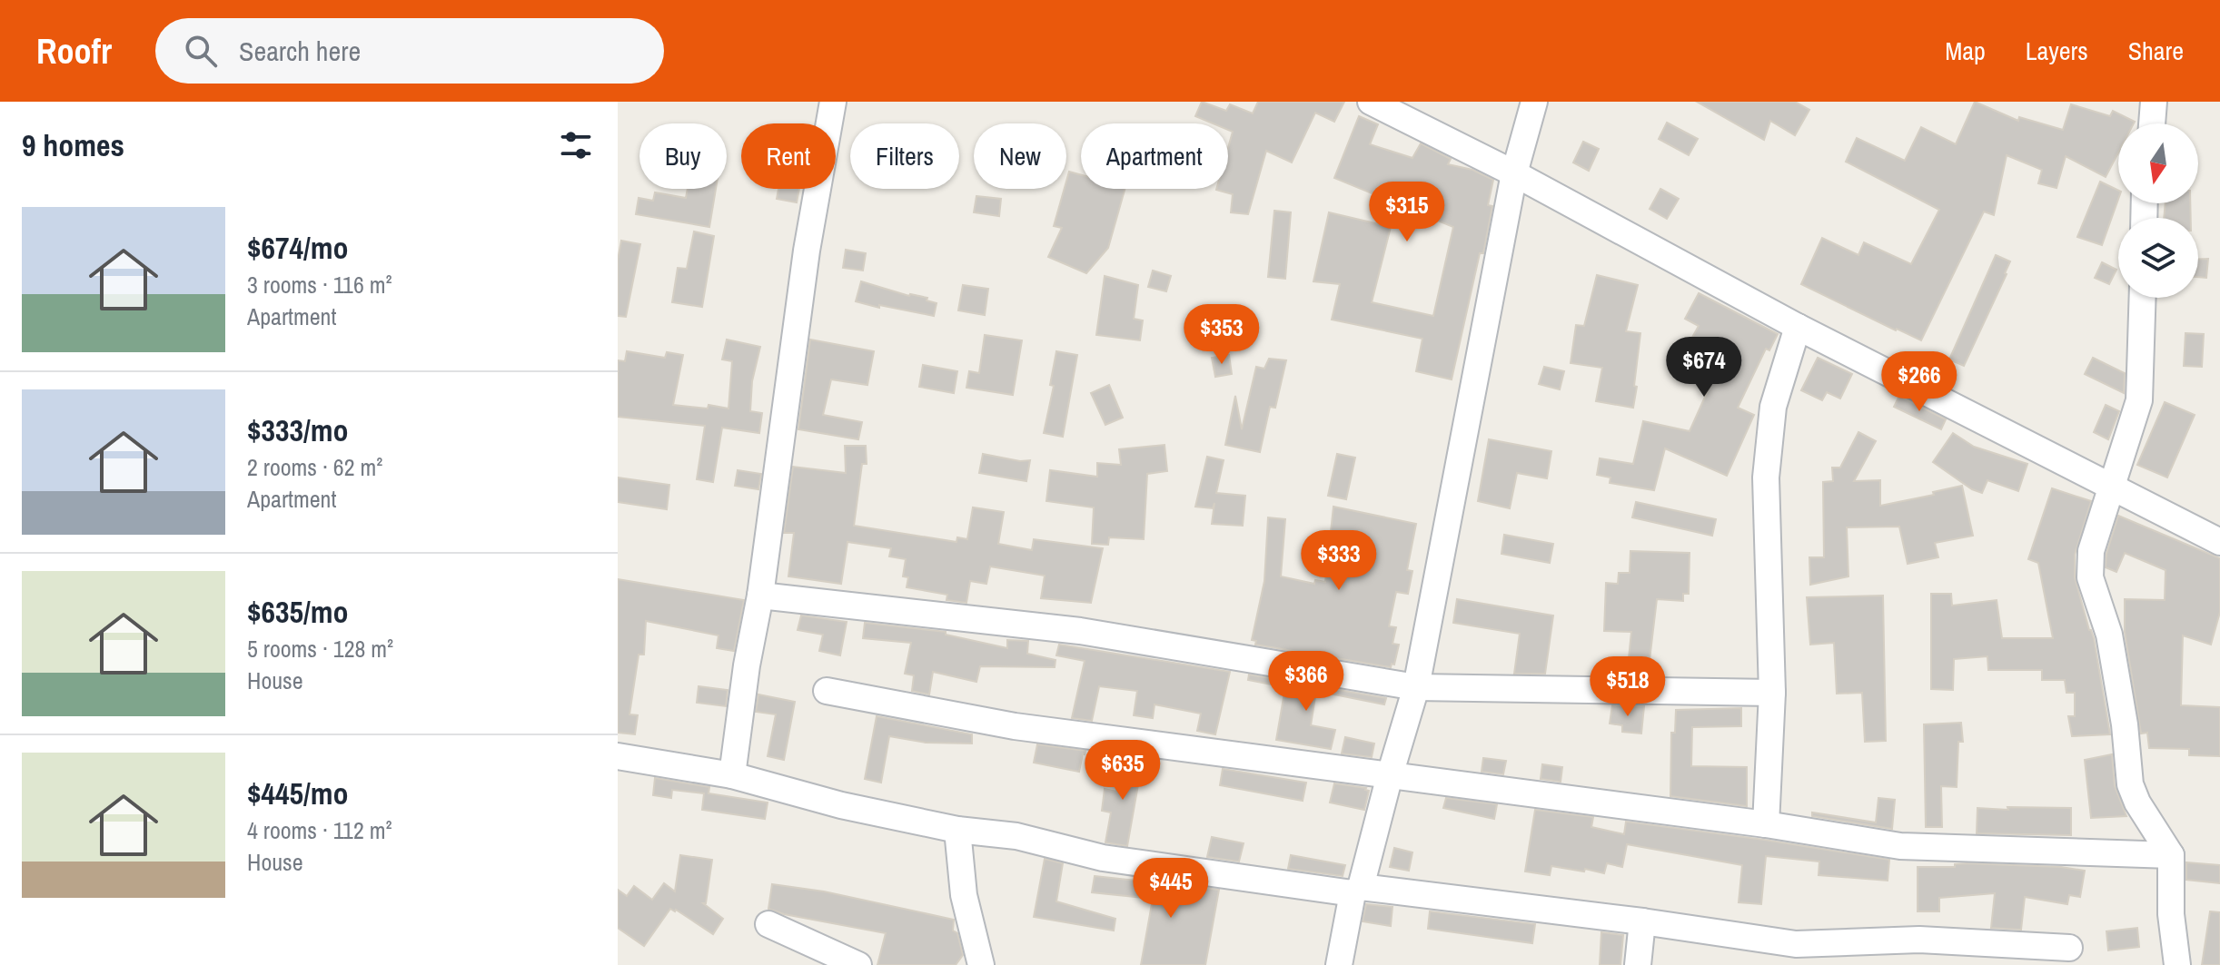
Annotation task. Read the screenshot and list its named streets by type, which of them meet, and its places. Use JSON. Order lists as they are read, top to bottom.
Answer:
{
  "north": "bottom",
  "page": {
    "header": "Roofr",
    "search": "Search here",
    "nav": ["Map", "Layers", "Share"],
    "heading": "9 homes",
    "chip": [
      "Buy",
      "Rent",
      "Filters",
      "New",
      "Apartment"
    ],
    "price": [
      "$315",
      "$353",
      "$674",
      "$266",
      "$333",
      "$366",
      "$518",
      "$635",
      "$445"
    ],
    "list": [
      {
        "name": "$674/mo",
        "note": "3 rooms · 116 m² · Apartment"
      },
      {
        "name": "$333/mo",
        "note": "2 rooms · 62 m² · Apartment"
      },
      {
        "name": "$635/mo",
        "note": "5 rooms · 128 m² · House"
      },
      {
        "name": "$445/mo",
        "note": "4 rooms · 112 m² · House"
      }
    ]
  }
}
